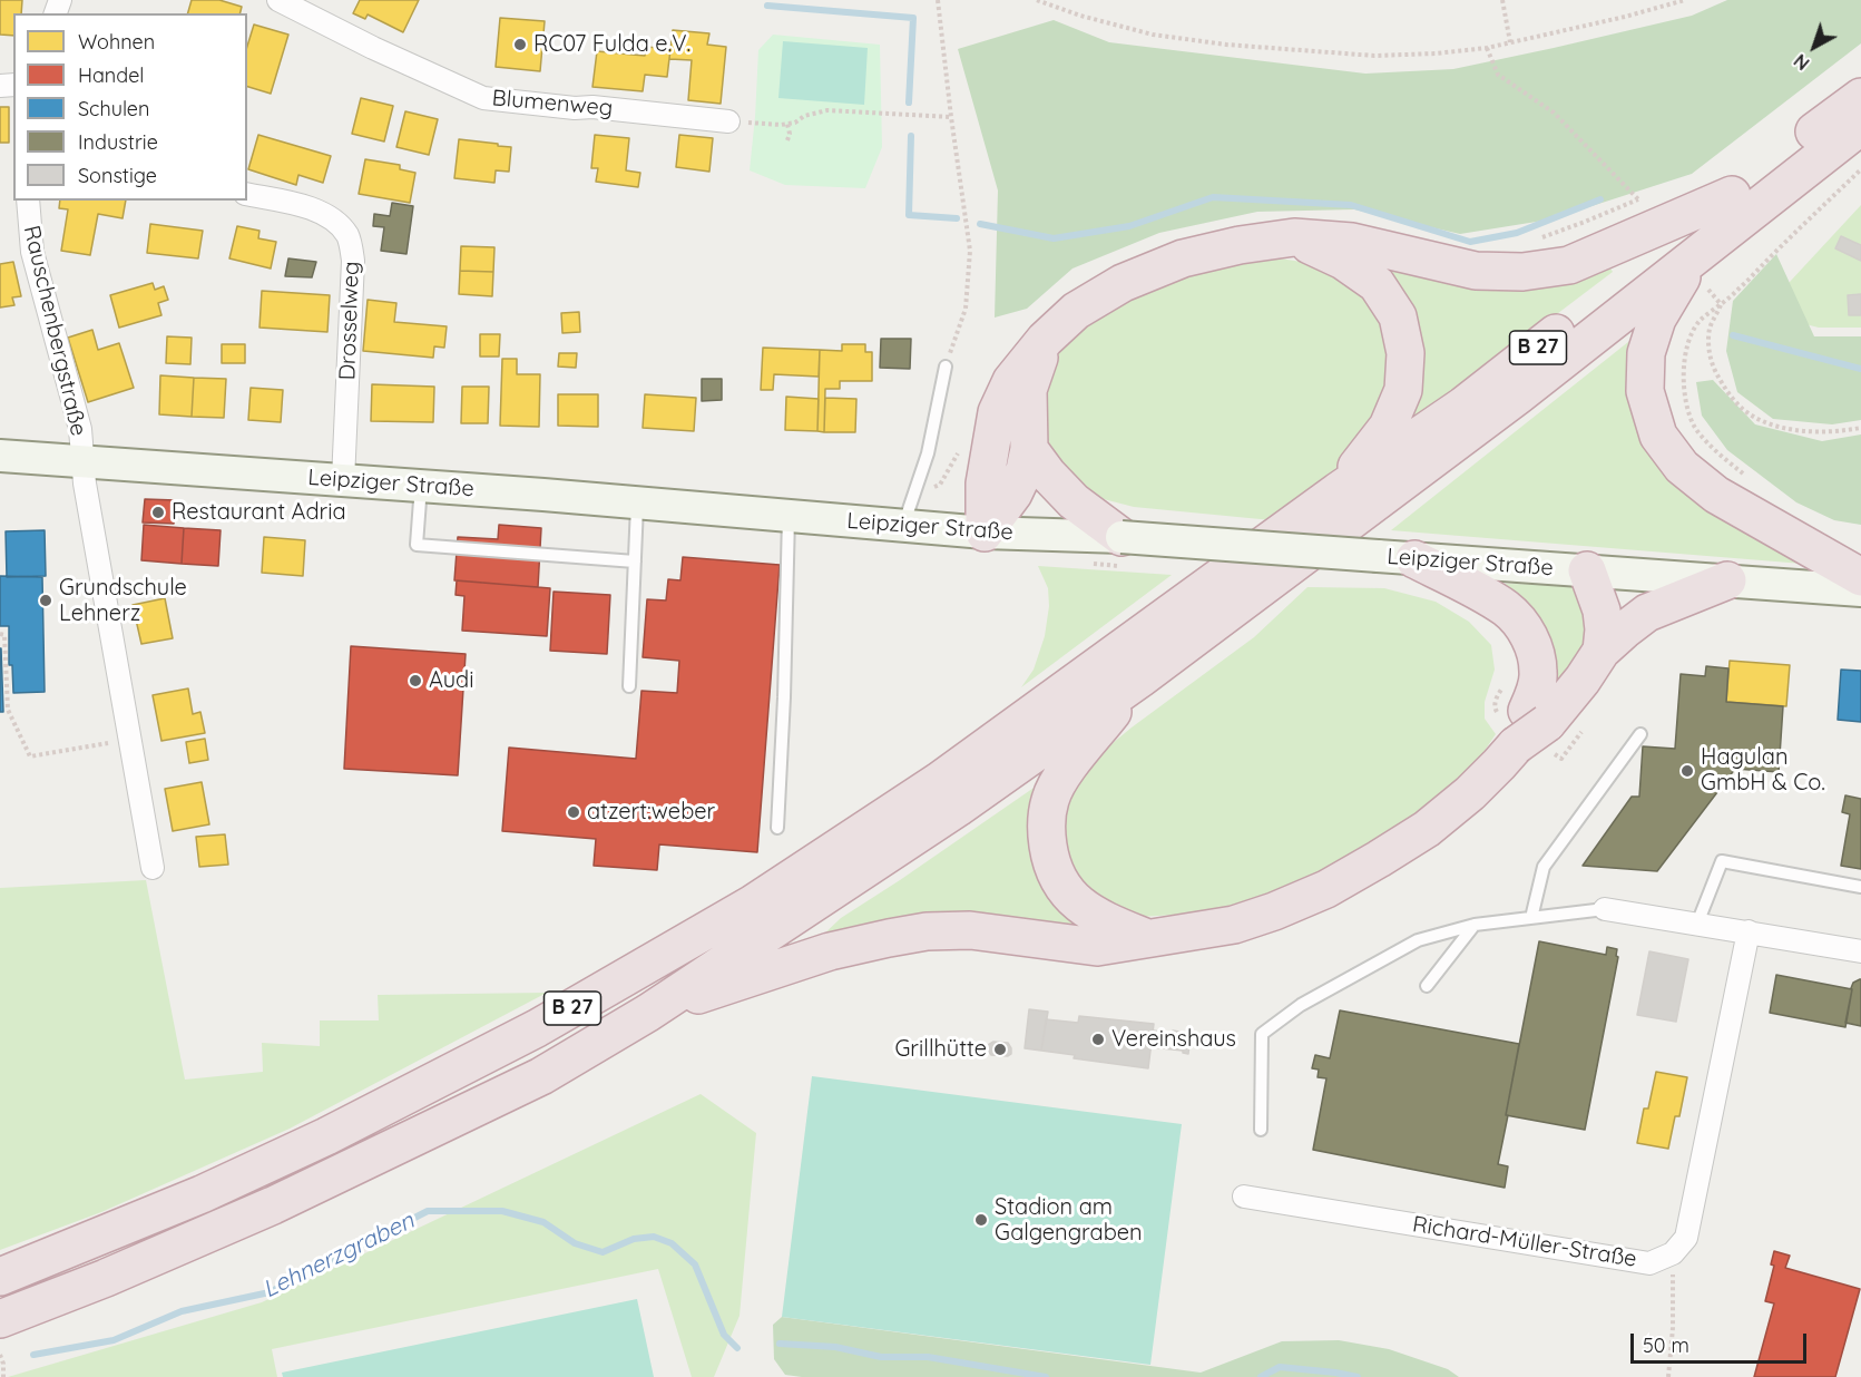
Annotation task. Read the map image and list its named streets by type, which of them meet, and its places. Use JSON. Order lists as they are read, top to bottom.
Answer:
{
  "streets": {
    "highway": ["B 27"],
    "main road": ["Leipziger Straße"],
    "street": [
      "Blumenweg",
      "Drosselweg",
      "Rauschenbergstraße",
      "Richard-Müller-Straße"
    ]
  },
  "crossings": [
    ["Drosselweg", "Leipziger Straße"],
    ["Rauschenbergstraße", "Leipziger Straße"]
  ],
  "water": ["Lehnerzgraben"],
  "places": [
    "RC07 Fulda e.V.",
    "Restaurant Adria",
    "Grundschule Lehnerz",
    "Audi",
    "Hagulan GmbH & Co.",
    "atzert:weber",
    "Vereinshaus",
    "Grillhütte",
    "Stadion am Galgengraben"
  ],
  "legend": [
    "Wohnen",
    "Handel",
    "Schulen",
    "Industrie",
    "Sonstige"
  ],
  "scale_bar": "50 m",
  "north": "bottom left"
}
